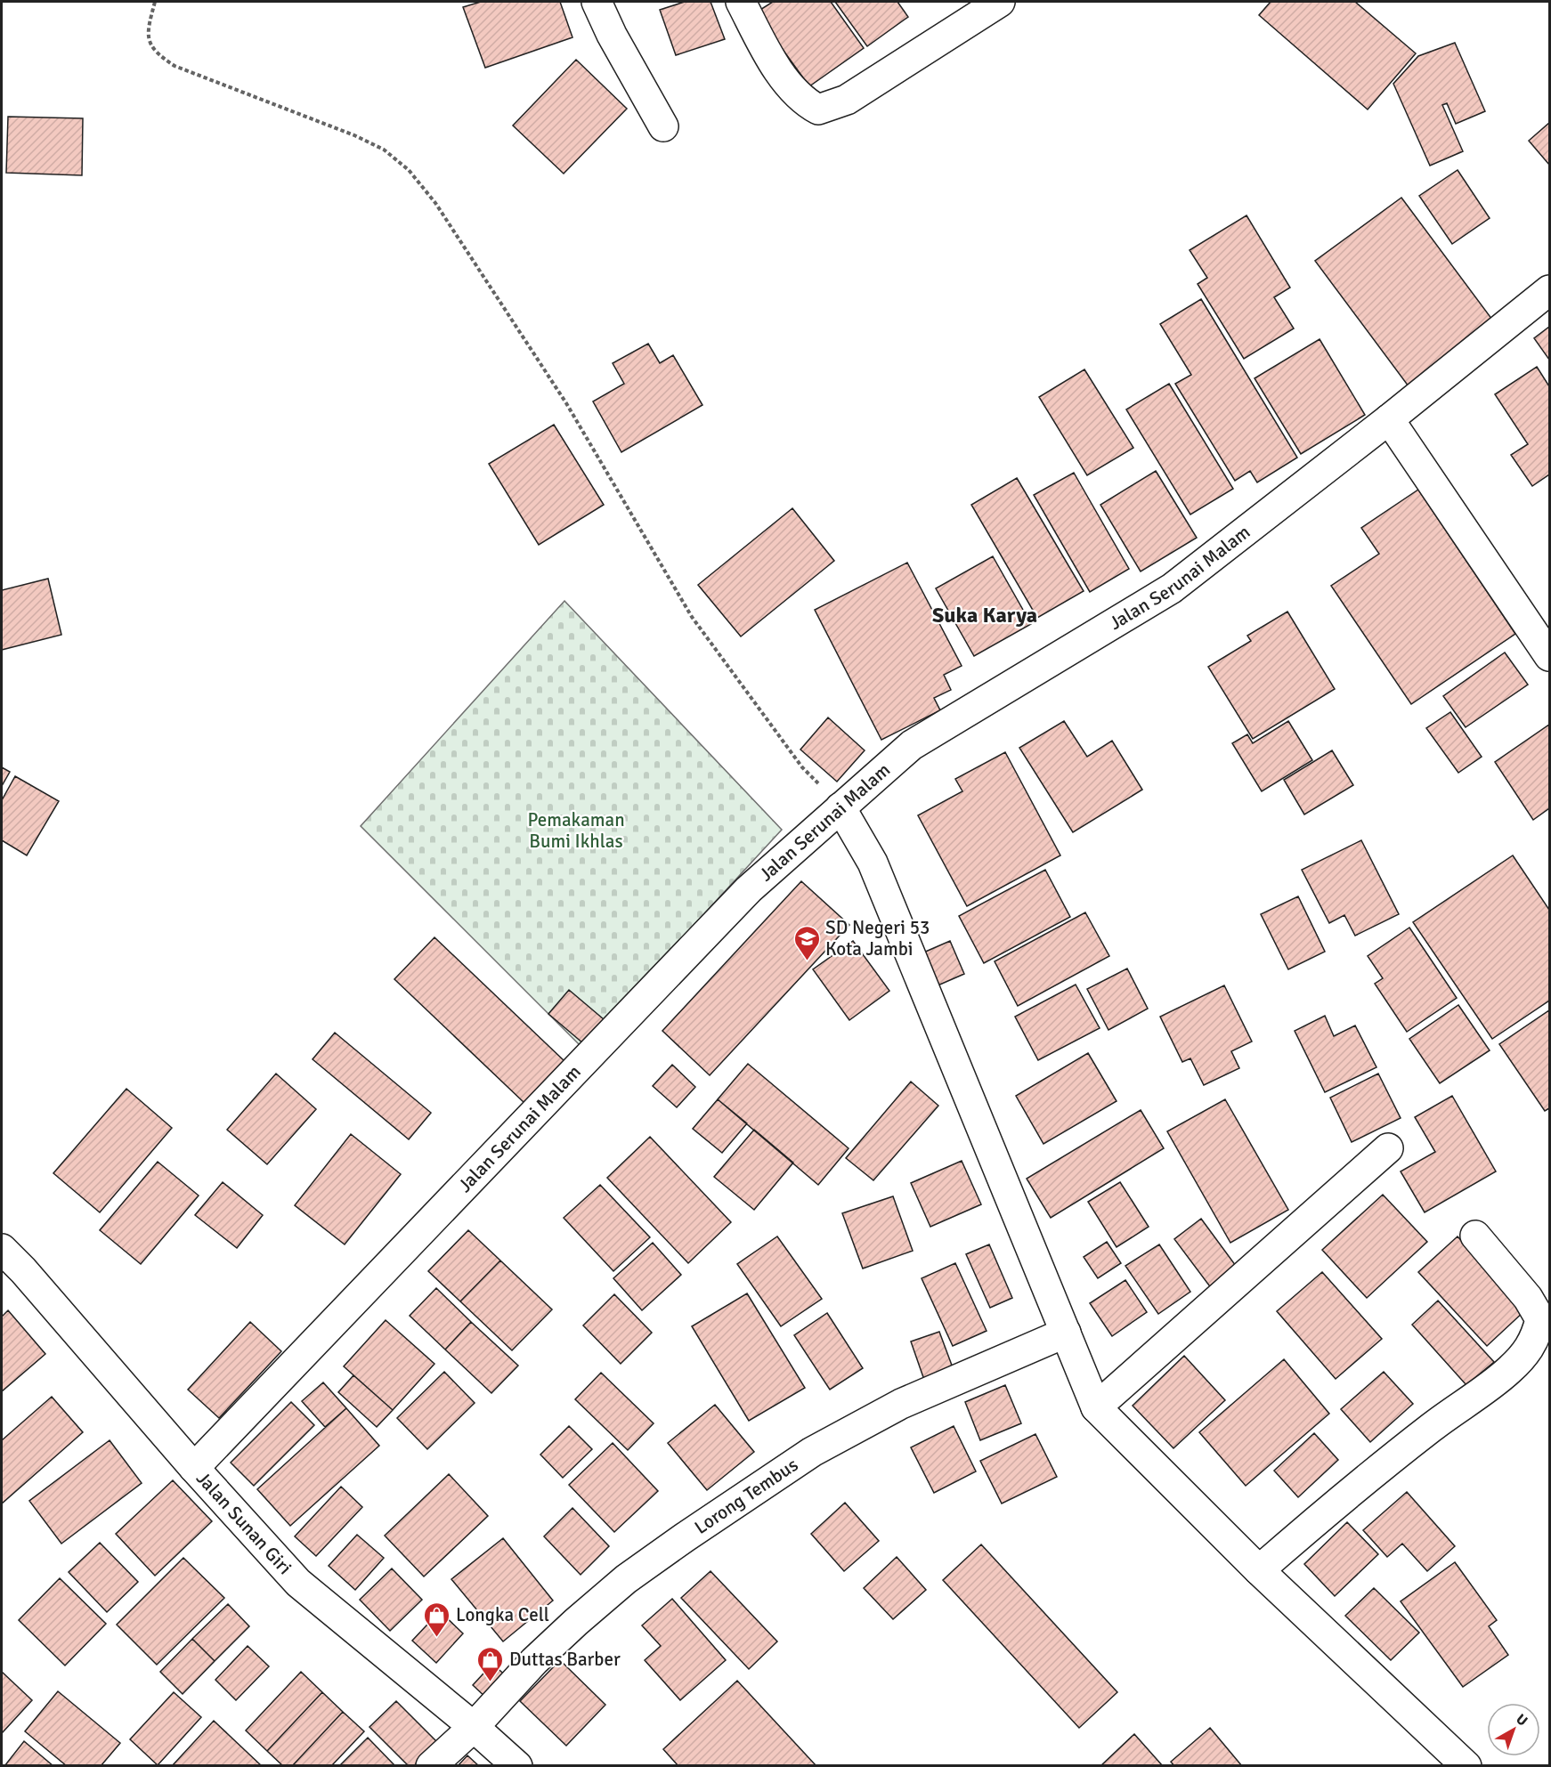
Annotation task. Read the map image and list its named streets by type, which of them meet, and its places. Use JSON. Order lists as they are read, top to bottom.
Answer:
{
  "streets": {
    "street": ["Jalan Serunai Malam", "Lorong Tembus", "Jalan Sunan Giri"]
  },
  "crossings": [
    ["Jalan Serunai Malam", "Jalan Sunan Giri"],
    ["Lorong Tembus", "Jalan Sunan Giri"]
  ],
  "districts": ["Suka Karya"],
  "parks": ["Pemakaman Bumi Ikhlas"],
  "places": {
    "school or university": ["SD Negeri 53 Kota Jambi"],
    "shop": ["Longka Cell", "Duttas Barber"]
  },
  "north": "top right"
}
